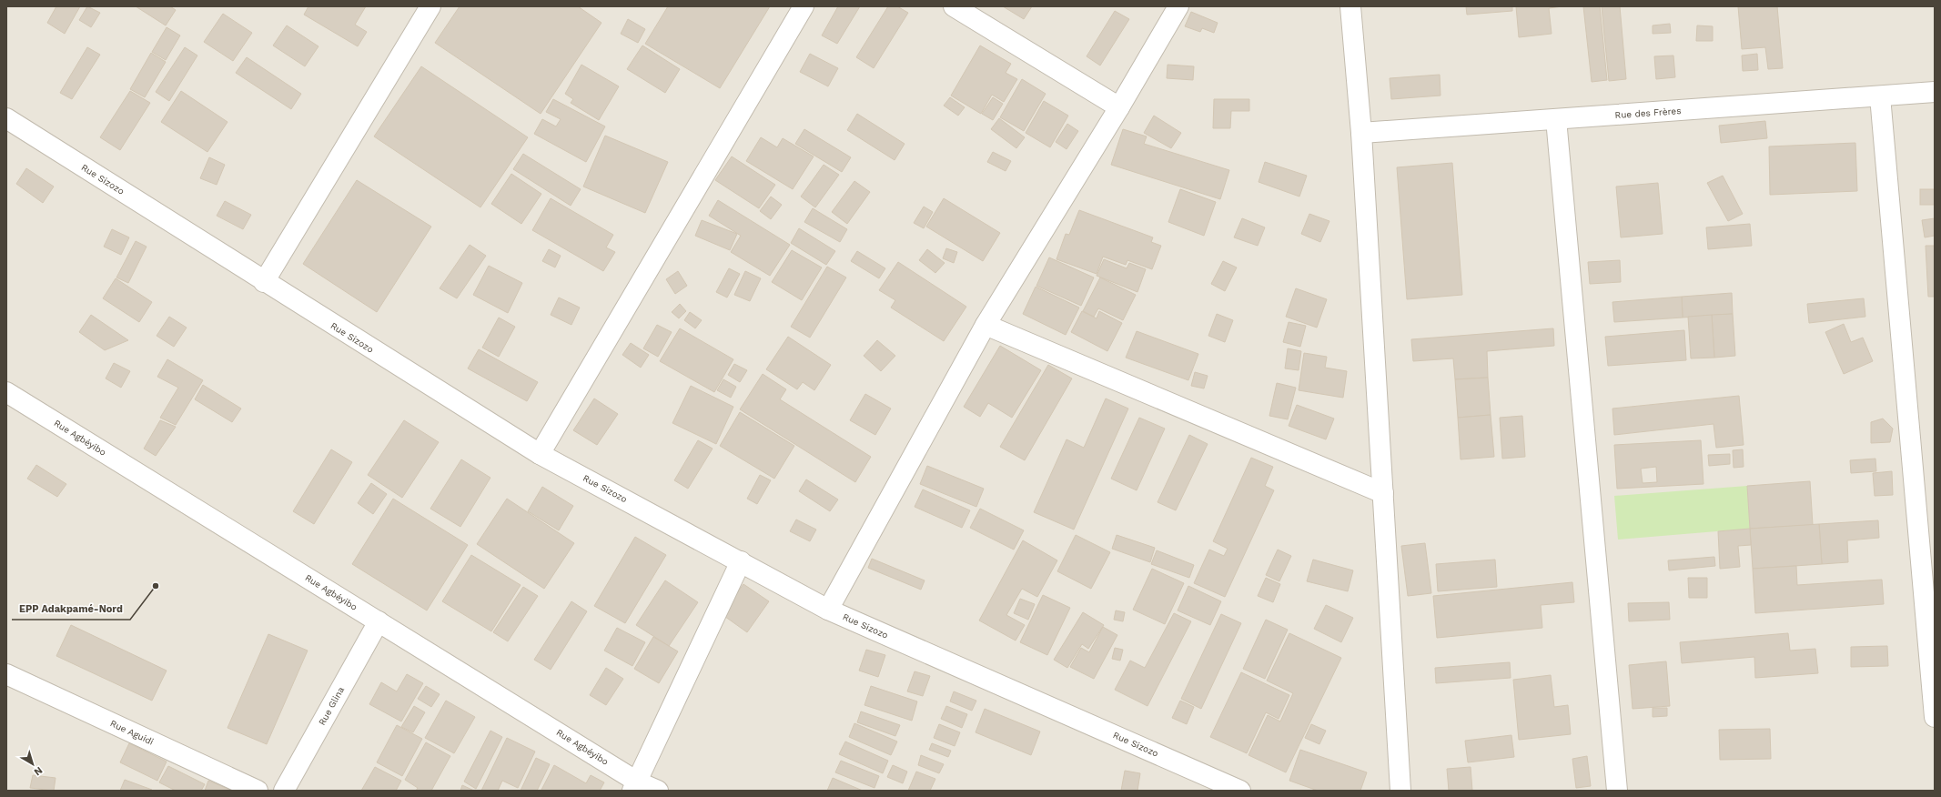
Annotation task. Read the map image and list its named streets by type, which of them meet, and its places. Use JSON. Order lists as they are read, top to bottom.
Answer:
{
  "streets": {
    "street": [
      "Rue des Frères",
      "Rue Sizozo",
      "Rue Agbéyibo",
      "Rue Glina",
      "Rue Aguidi"
    ]
  },
  "crossings": [
    ["Rue Agbéyibo", "Rue Glina"]
  ],
  "places": ["EPP Adakpamé-Nord"],
  "north": "bottom right"
}
